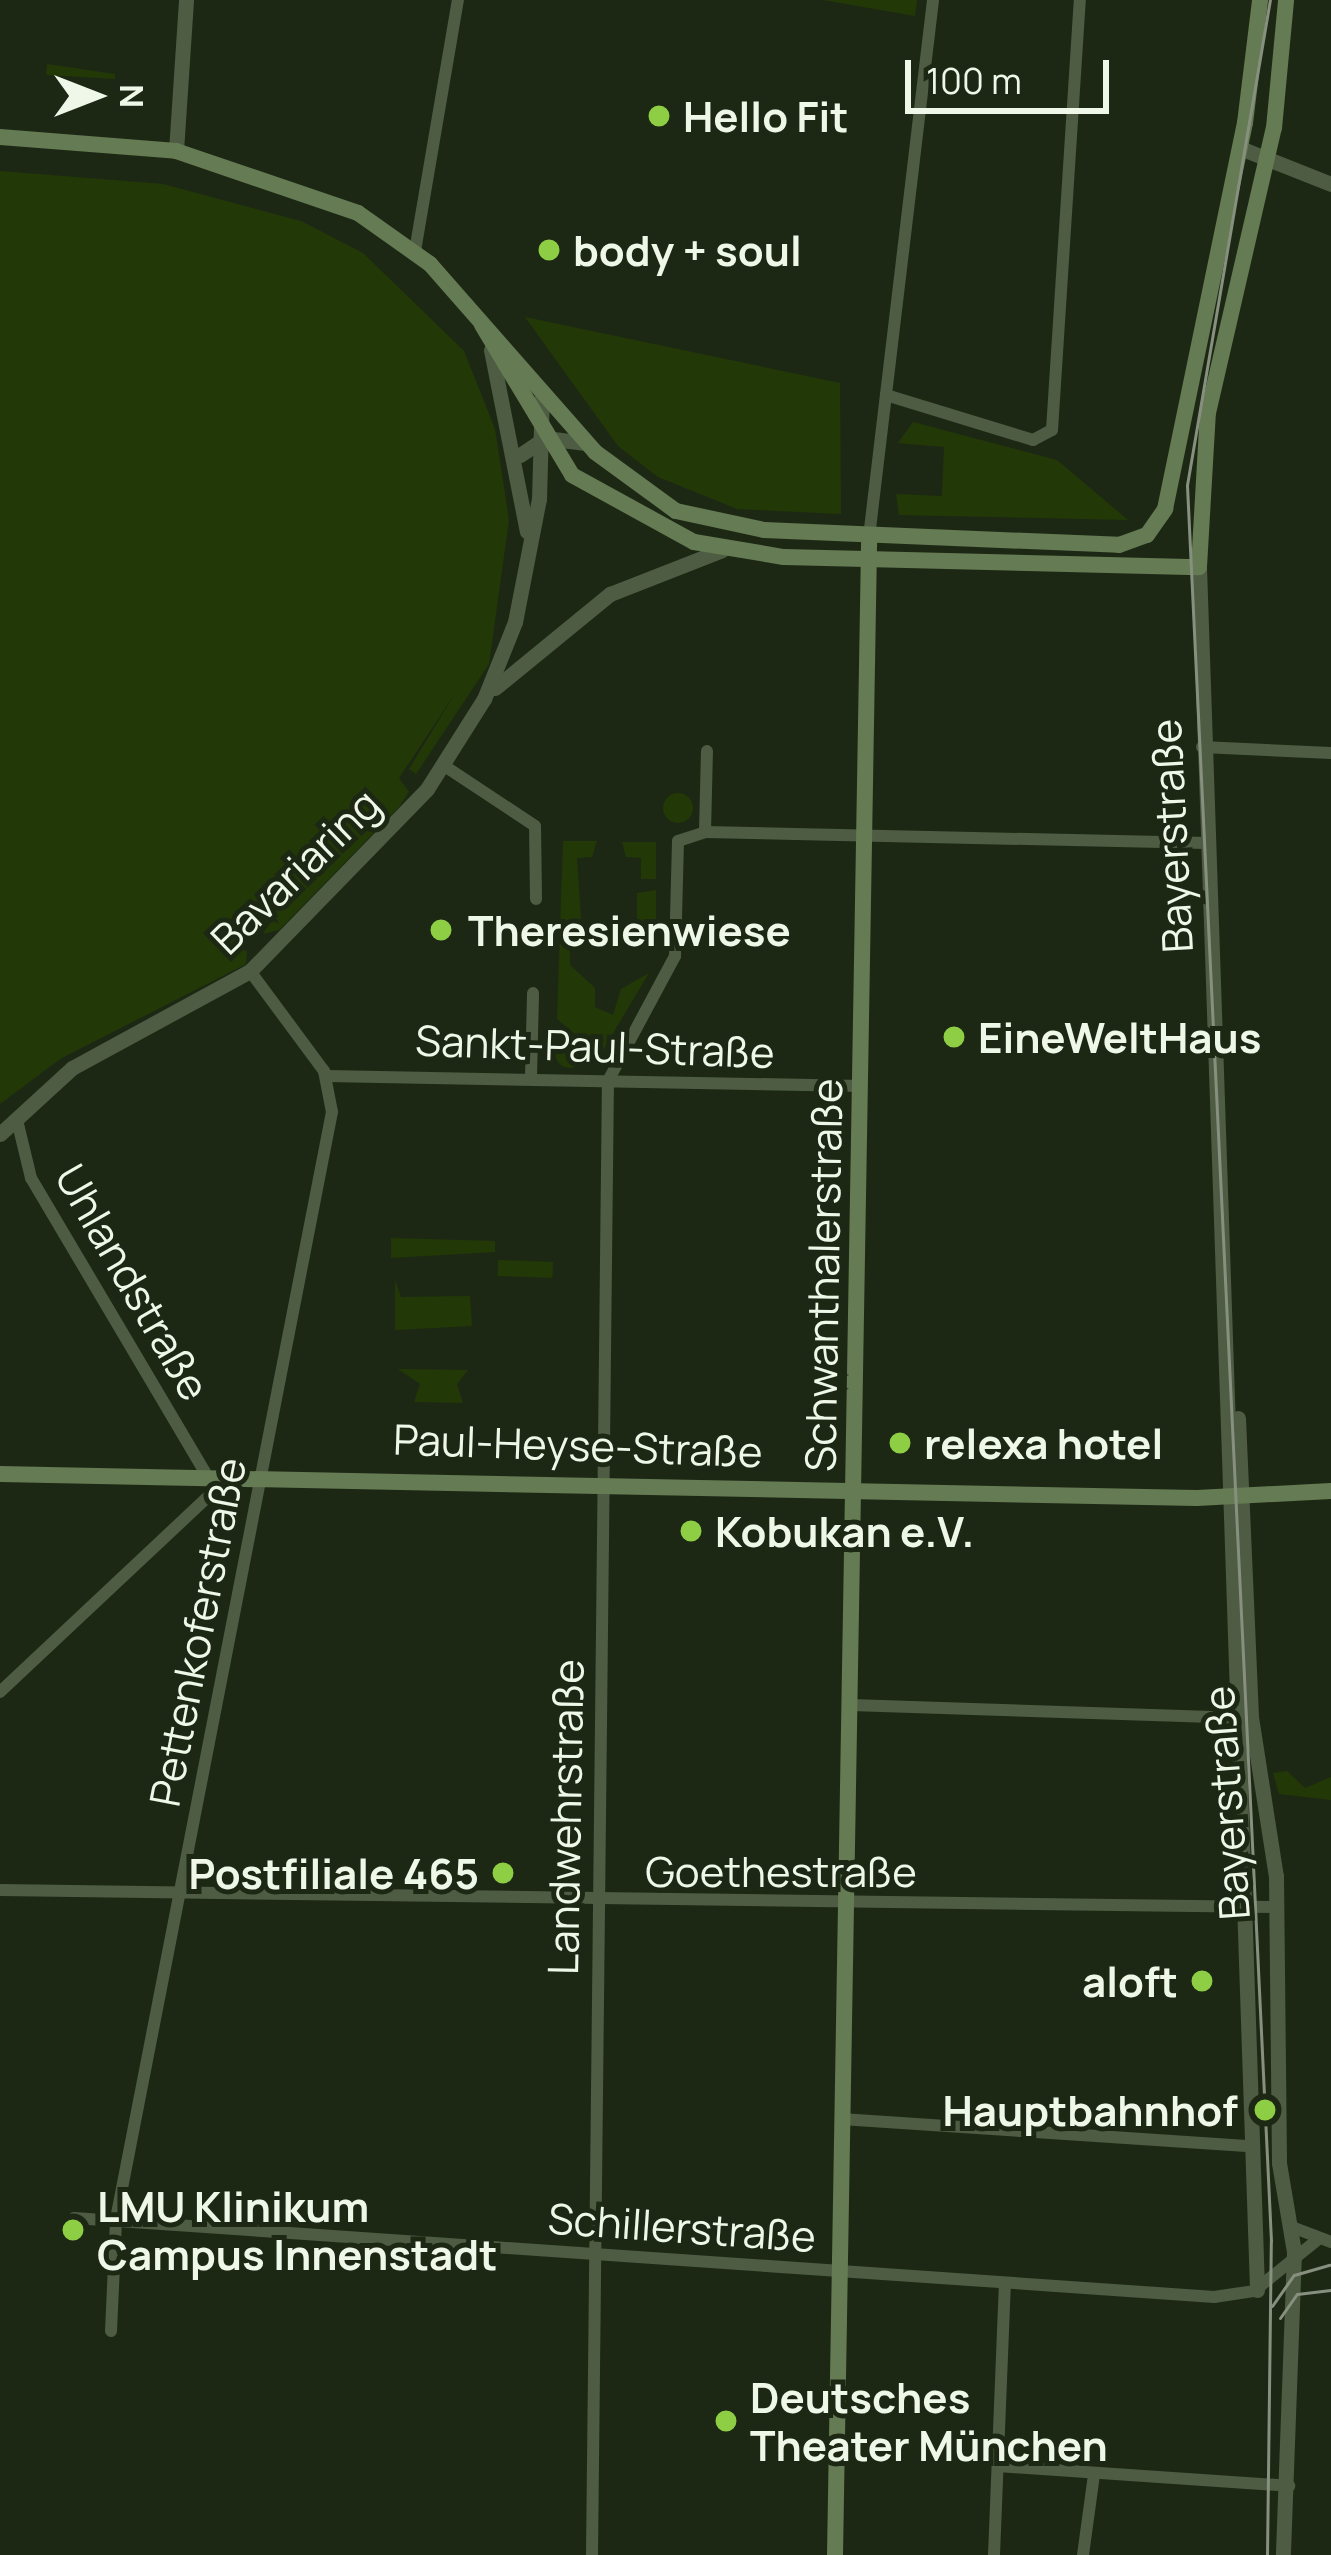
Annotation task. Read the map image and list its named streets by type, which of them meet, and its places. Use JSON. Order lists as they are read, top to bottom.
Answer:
{
  "streets": {
    "main road": [
      "Bayerstraße",
      "Bavariaring",
      "Schwanthalerstraße",
      "Paul-Heyse-Straße"
    ],
    "street": [
      "Sankt-Paul-Straße",
      "Uhlandstraße",
      "Pettenkoferstraße",
      "Landwehrstraße",
      "Goethestraße",
      "Schillerstraße"
    ]
  },
  "crossings": [
    ["Bayerstraße", "Bavariaring"],
    ["Bayerstraße", "Paul-Heyse-Straße"],
    ["Bayerstraße", "Goethestraße"],
    ["Bayerstraße", "Schillerstraße"],
    ["Bavariaring", "Schwanthalerstraße"],
    ["Bavariaring", "Uhlandstraße"],
    ["Sankt-Paul-Straße", "Schwanthalerstraße"],
    ["Sankt-Paul-Straße", "Pettenkoferstraße"],
    ["Sankt-Paul-Straße", "Landwehrstraße"],
    ["Schwanthalerstraße", "Paul-Heyse-Straße"],
    ["Schwanthalerstraße", "Goethestraße"],
    ["Schwanthalerstraße", "Schillerstraße"],
    ["Uhlandstraße", "Paul-Heyse-Straße"],
    ["Paul-Heyse-Straße", "Pettenkoferstraße"],
    ["Paul-Heyse-Straße", "Landwehrstraße"],
    ["Pettenkoferstraße", "Goethestraße"],
    ["Pettenkoferstraße", "Schillerstraße"],
    ["Landwehrstraße", "Goethestraße"],
    ["Landwehrstraße", "Schillerstraße"]
  ],
  "places": [
    "Hello Fit",
    "body + soul",
    "Theresienwiese",
    "EineWeltHaus",
    "relexa hotel",
    "Kobukan e.V.",
    "Postfiliale 465",
    "aloft",
    "Hauptbahnhof",
    "LMU Klinikum Campus Innenstadt",
    "Deutsches Theater München"
  ],
  "scale_bar": "100 m",
  "north": "right"
}
